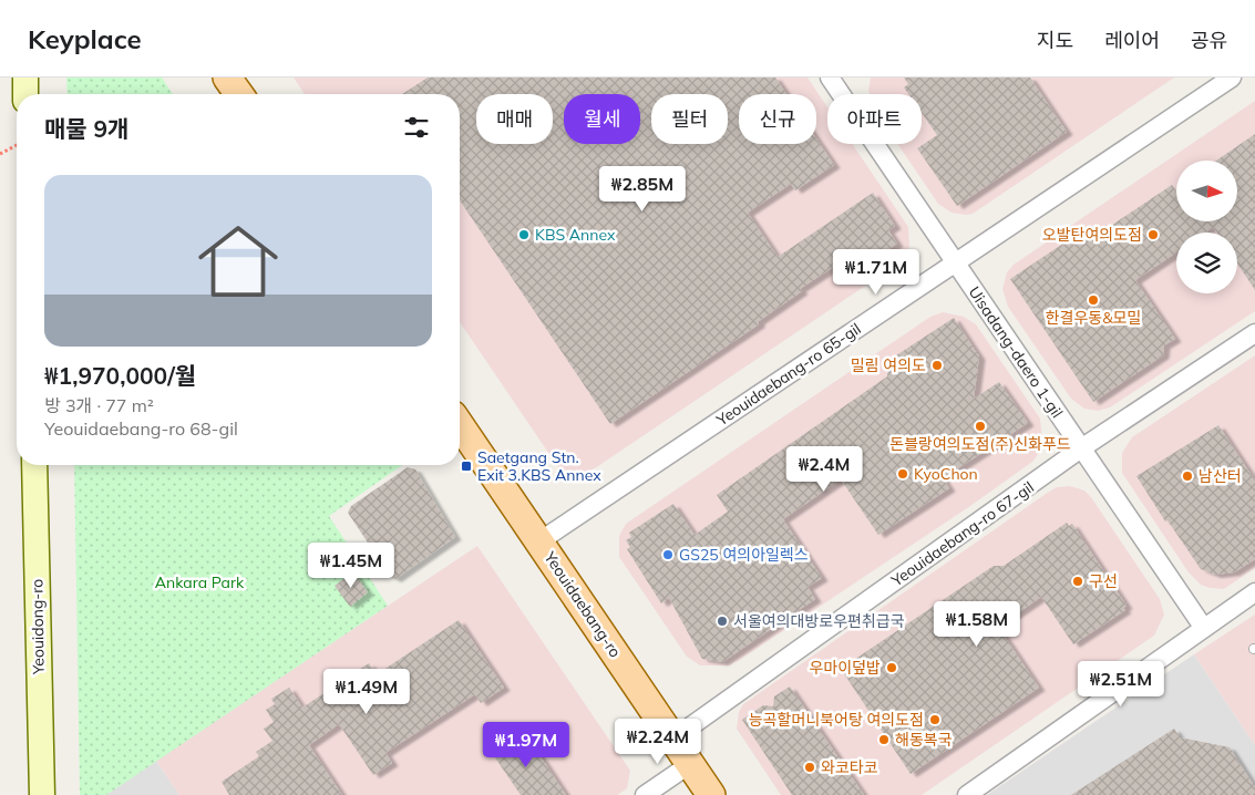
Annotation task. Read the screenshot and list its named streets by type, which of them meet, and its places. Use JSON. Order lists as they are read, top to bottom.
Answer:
{
  "streets": {
    "main road": ["Yeouidaebang-ro", "Yeouidong-ro"],
    "street": ["Uisadang-daero 1-gil", "Yeouidaebang-ro 65-gil", "Yeouidaebang-ro 67-gil"]
  },
  "crossings": [
    ["Uisadang-daero 1-gil", "Yeouidaebang-ro 65-gil"],
    ["Uisadang-daero 1-gil", "Yeouidaebang-ro 67-gil"],
    ["Yeouidaebang-ro 65-gil", "Yeouidaebang-ro"],
    ["Yeouidaebang-ro 67-gil", "Yeouidaebang-ro"]
  ],
  "parks": ["Ankara Park"],
  "places": {
    "other": [
      "KBS Annex",
      "오발탄여의도점",
      "한결우동&모밀",
      "밀림 여의도",
      "돈블랑여의도점(주)신화푸드",
      "KyoChon",
      "남산터",
      "GS25 여의아일렉스",
      "구선",
      "서울여의대방로우편취급국",
      "우마이덮밥",
      "능곡할머니북어탕 여의도점",
      "해동복국",
      "와코타코"
    ],
    "transit": ["Saetgang Stn. Exit 3.KBS Annex"]
  },
  "north": "right",
  "page": {
    "header": "Keyplace",
    "nav": ["지도", "레이어", "공유"],
    "chip": [
      "매매",
      "월세",
      "필터",
      "신규",
      "아파트"
    ],
    "heading": "매물 9개",
    "list": [
      {
        "name": "₩1,970,000/월",
        "note": "방 3개 · 77 m² · Yeouidaebang-ro 68-gil"
      }
    ],
    "price": [
      "₩2.85M",
      "₩1.71M",
      "₩2.4M",
      "₩1.45M",
      "₩1.58M",
      "₩2.51M",
      "₩1.49M",
      "₩2.24M",
      "₩1.97M"
    ]
  }
}
